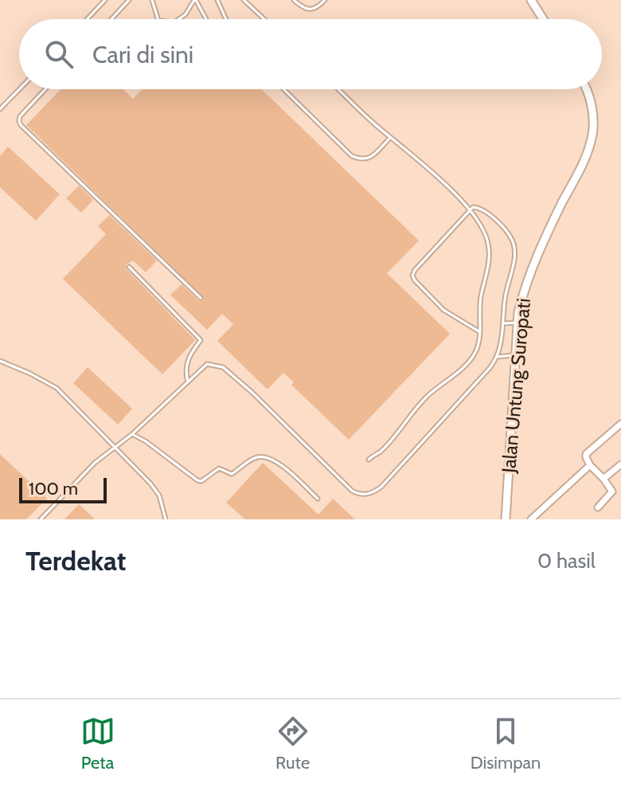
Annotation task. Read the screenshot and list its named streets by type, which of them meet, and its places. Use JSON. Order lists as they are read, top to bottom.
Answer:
{
  "streets": {
    "main road": ["Jalan Untung Suropati"]
  },
  "scale_bar": "100 m",
  "page": {
    "search": "Cari di sini",
    "scale": "100 m",
    "heading": ["Terdekat", "0 hasil"],
    "nav": ["Peta", "Rute", "Disimpan"]
  }
}
